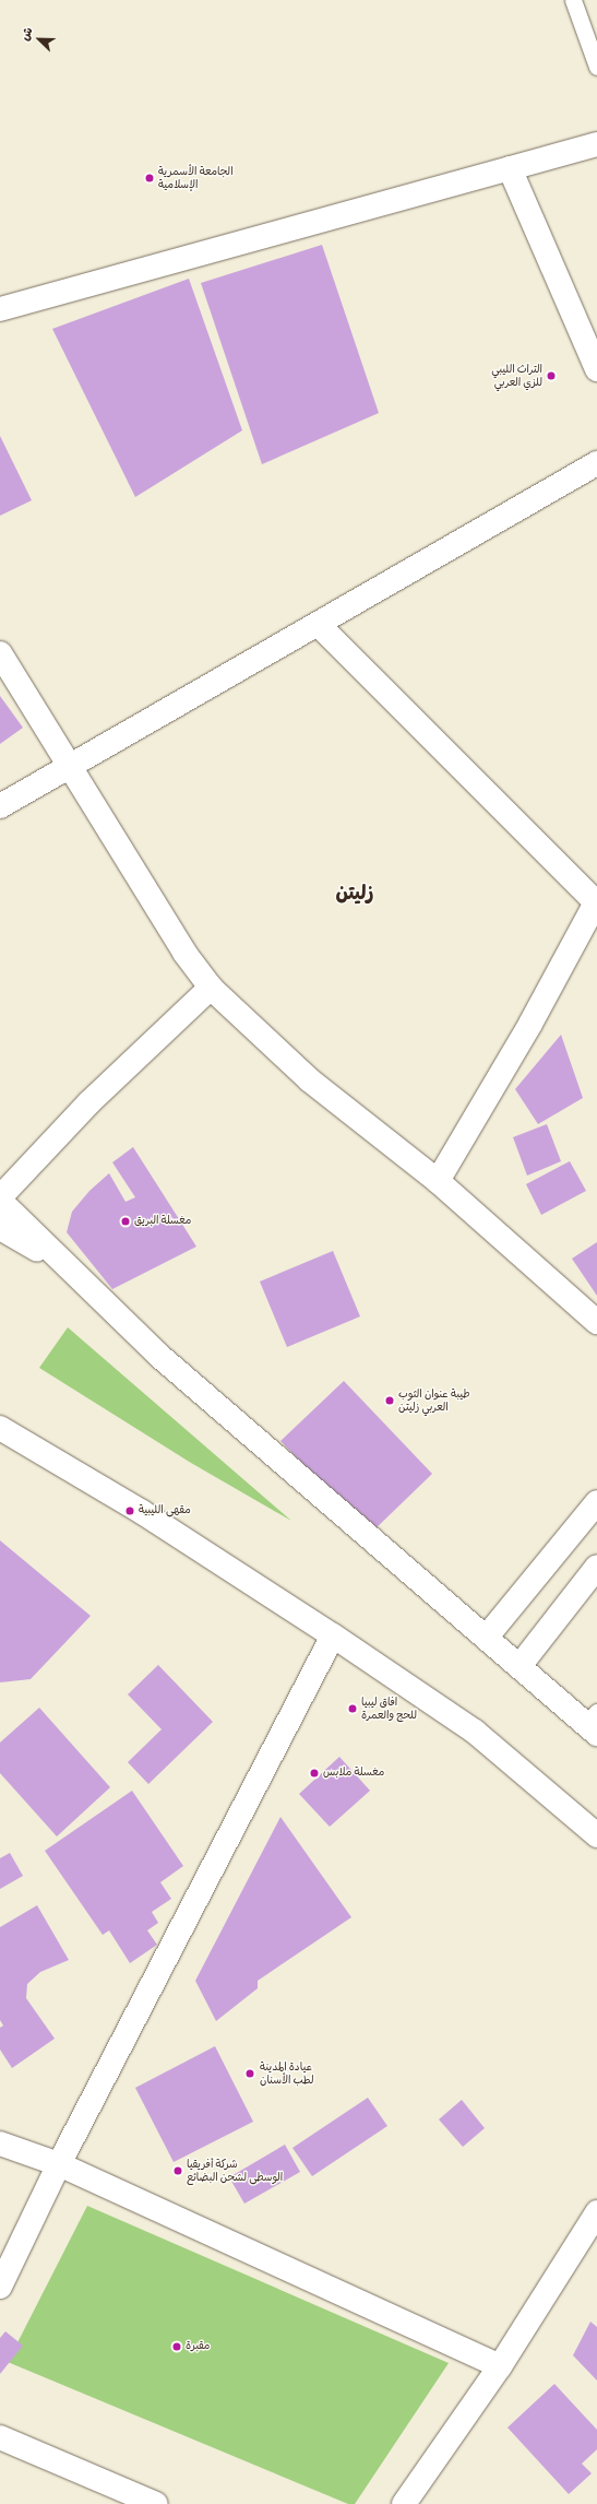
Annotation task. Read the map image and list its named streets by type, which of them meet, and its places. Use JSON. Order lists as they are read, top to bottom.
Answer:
{
  "districts": ["زليتن"],
  "places": [
    "الجامعة الأسمرية الإسلامية",
    "التراث الليبي للزي العربي",
    "مغسلة البريق",
    "طيبة عنوان الثوب العربي زليتن",
    "مقهى الليبية",
    "افاق ليبيا للحج والعمرة",
    "مغسلة ملابس",
    "عيادة المدينة لطب الأسنان",
    "شركة أفريقيا الوسطى لشحن البضائع",
    "مقبرة"
  ],
  "north": "top left"
}
